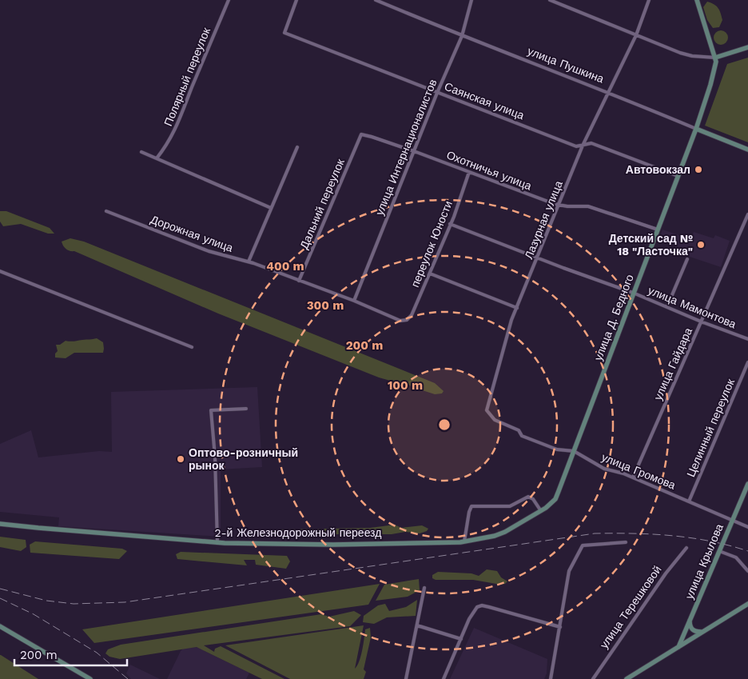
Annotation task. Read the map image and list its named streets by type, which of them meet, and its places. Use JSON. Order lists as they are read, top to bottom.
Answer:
{
  "streets": {
    "street": [
      "улица Пушкина",
      "Полярный переулок",
      "Саянская улица",
      "улица Интернационалистов",
      "Охотничья улица",
      "Дальний переулок",
      "Лазурная улица",
      "Дорожная улица",
      "переулок Юности",
      "улица Мамонтова",
      "улица Д. Бедного",
      "улица Гайдара",
      "Целинный переулок",
      "улица Громова",
      "2-й Железнодорожный переезд",
      "улица Крылова",
      "улица Терешковой"
    ]
  },
  "crossings": [
    ["улица Пушкина", "улица Интернационалистов"],
    ["улица Пушкина", "Лазурная улица"],
    ["улица Пушкина", "улица Д. Бедного"],
    ["Саянская улица", "улица Интернационалистов"],
    ["Саянская улица", "Лазурная улица"],
    ["Саянская улица", "улица Д. Бедного"],
    ["улица Интернационалистов", "Охотничья улица"],
    ["улица Интернационалистов", "Дорожная улица"],
    ["Охотничья улица", "Дальний переулок"],
    ["Охотничья улица", "Лазурная улица"],
    ["Охотничья улица", "переулок Юности"],
    ["Охотничья улица", "улица Д. Бедного"],
    ["Дальний переулок", "Дорожная улица"],
    ["Лазурная улица", "улица Мамонтова"],
    ["Лазурная улица", "улица Громова"],
    ["Дорожная улица", "переулок Юности"],
    ["переулок Юности", "улица Мамонтова"],
    ["улица Мамонтова", "улица Д. Бедного"],
    ["улица Мамонтова", "улица Гайдара"],
    ["улица Д. Бедного", "улица Громова"],
    ["улица Д. Бедного", "2-й Железнодорожный переезд"],
    ["улица Гайдара", "улица Громова"],
    ["Целинный переулок", "улица Громова"],
    ["улица Громова", "улица Крылова"]
  ],
  "places": ["Автовокзал", "Детский сад № 18 \"Ласточка\"", "Оптово-розничный рынок"],
  "scale_bar": "200 m",
  "rings": [
    "400 m",
    "300 m",
    "200 m",
    "100 m"
  ]
}
